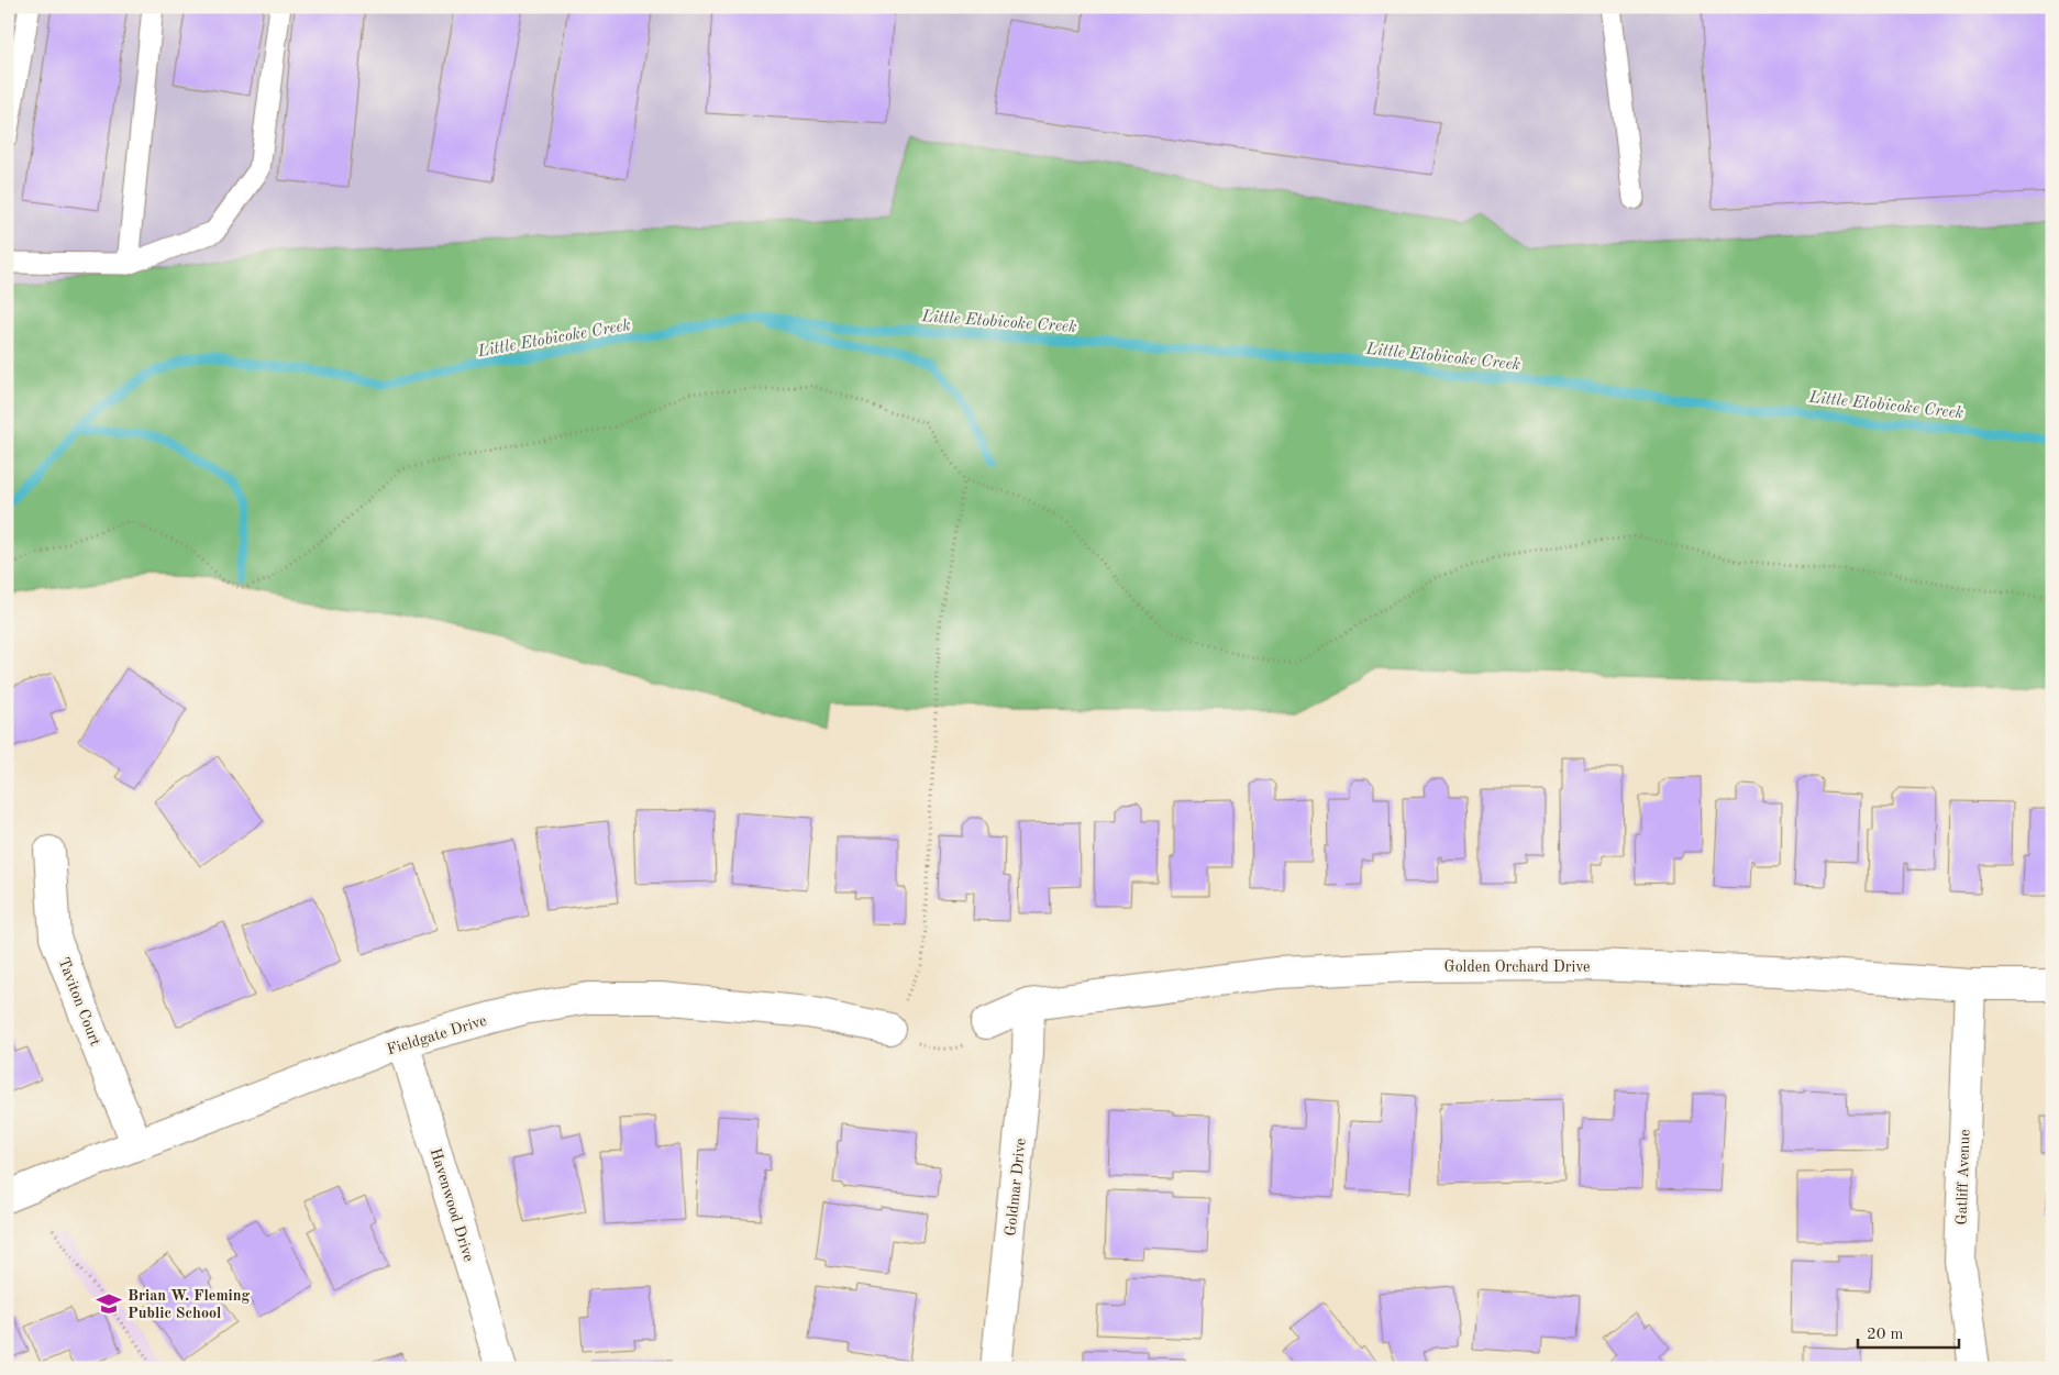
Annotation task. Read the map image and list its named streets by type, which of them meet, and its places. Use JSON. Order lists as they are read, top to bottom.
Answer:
{
  "streets": {
    "street": [
      "Golden Orchard Drive",
      "Taviton Court",
      "Fieldgate Drive",
      "Gatliff Avenue",
      "Goldmar Drive",
      "Havenwood Drive"
    ]
  },
  "crossings": [
    ["Golden Orchard Drive", "Gatliff Avenue"],
    ["Golden Orchard Drive", "Goldmar Drive"],
    ["Taviton Court", "Fieldgate Drive"],
    ["Fieldgate Drive", "Havenwood Drive"]
  ],
  "water": ["Little Etobicoke Creek"],
  "places": {
    "school or university": ["Brian W. Fleming Public School"]
  },
  "scale_bar": "20 m"
}
